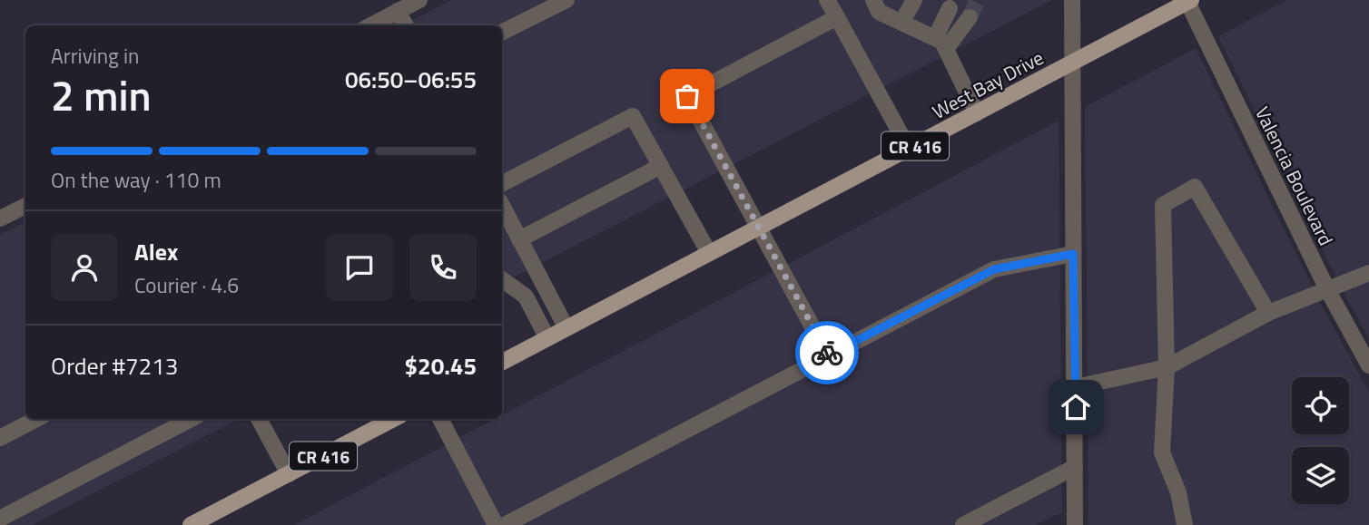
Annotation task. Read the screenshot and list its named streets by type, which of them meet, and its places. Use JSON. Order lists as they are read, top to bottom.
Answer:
{
  "streets": {
    "main road": ["West Bay Drive", "CR 416"],
    "street": ["Valencia Boulevard"]
  },
  "crossings": [
    ["West Bay Drive", "Valencia Boulevard"]
  ],
  "page": {
    "heading": ["2 min", "Arriving in", "06:50–06:55"],
    "panel": [
      "Alex",
      "Courier · 4.6",
      "Order #7213",
      "$20.45"
    ],
    "bar": "On the way · 110 m"
  }
}
